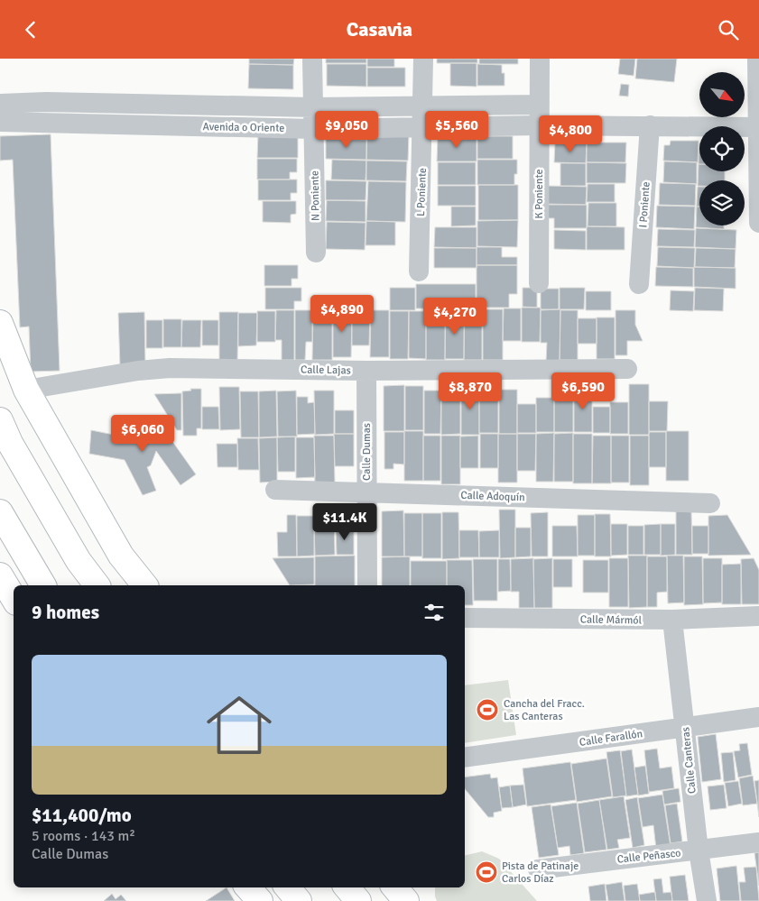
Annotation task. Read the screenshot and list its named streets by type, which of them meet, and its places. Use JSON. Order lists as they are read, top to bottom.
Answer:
{
  "streets": {
    "street": [
      "Avenida o Oriente",
      "L Poniente",
      "K Poniente",
      "N Poniente",
      "I Poniente",
      "Calle Lajas",
      "Calle Dumas",
      "Calle Adoquín",
      "Calle Mármól",
      "Calle Farallón",
      "Calle Canteras",
      "Calle Peñasco"
    ]
  },
  "crossings": [
    ["Avenida o Oriente", "L Poniente"],
    ["Avenida o Oriente", "K Poniente"],
    ["Avenida o Oriente", "N Poniente"],
    ["Avenida o Oriente", "I Poniente"],
    ["Calle Lajas", "Calle Dumas"],
    ["Calle Dumas", "Calle Adoquín"],
    ["Calle Mármól", "Calle Canteras"],
    ["Calle Farallón", "Calle Canteras"],
    ["Calle Canteras", "Calle Peñasco"]
  ],
  "places": {
    "sports": ["Cancha del Fracc. Las Canteras", "Pista de Patinaje Carlos Díaz"]
  },
  "north": "bottom right",
  "page": {
    "header": "Casavia",
    "price": [
      "$9,050",
      "$5,560",
      "$4,800",
      "$4,890",
      "$4,270",
      "$8,870",
      "$6,590",
      "$6,060",
      "$11.4K"
    ],
    "heading": "9 homes",
    "list": [
      {
        "name": "$11,400/mo",
        "note": "5 rooms · 143 m² · Calle Dumas"
      }
    ]
  }
}
